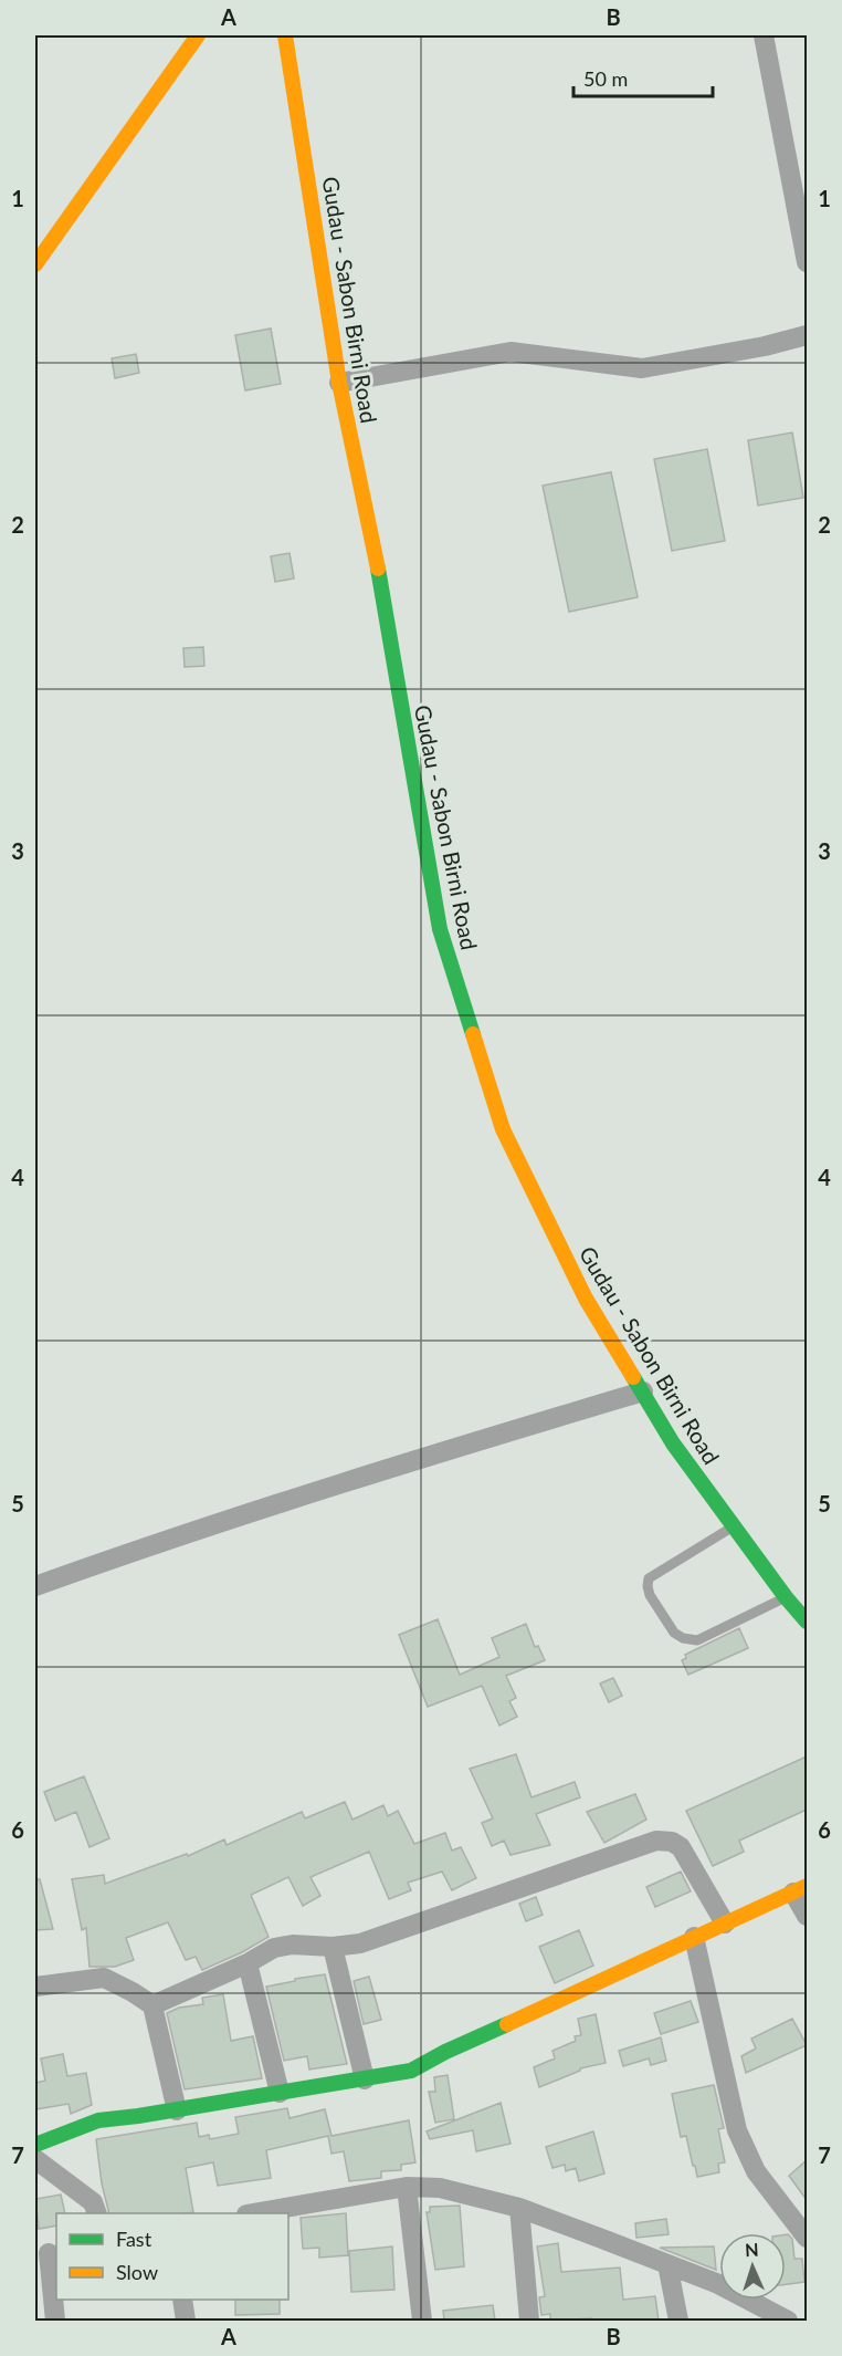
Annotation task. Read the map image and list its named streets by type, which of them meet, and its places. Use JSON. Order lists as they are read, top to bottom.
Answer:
{
  "streets": {
    "main road": ["Gudau - Sabon Birni Road"]
  },
  "legend": ["Fast", "Slow"],
  "scale_bar": "50 m",
  "north": "top",
  "grid": {
    "columns": ["A", "B"],
    "rows": [
      "1",
      "2",
      "3",
      "4",
      "5",
      "6",
      "7"
    ]
  }
}
